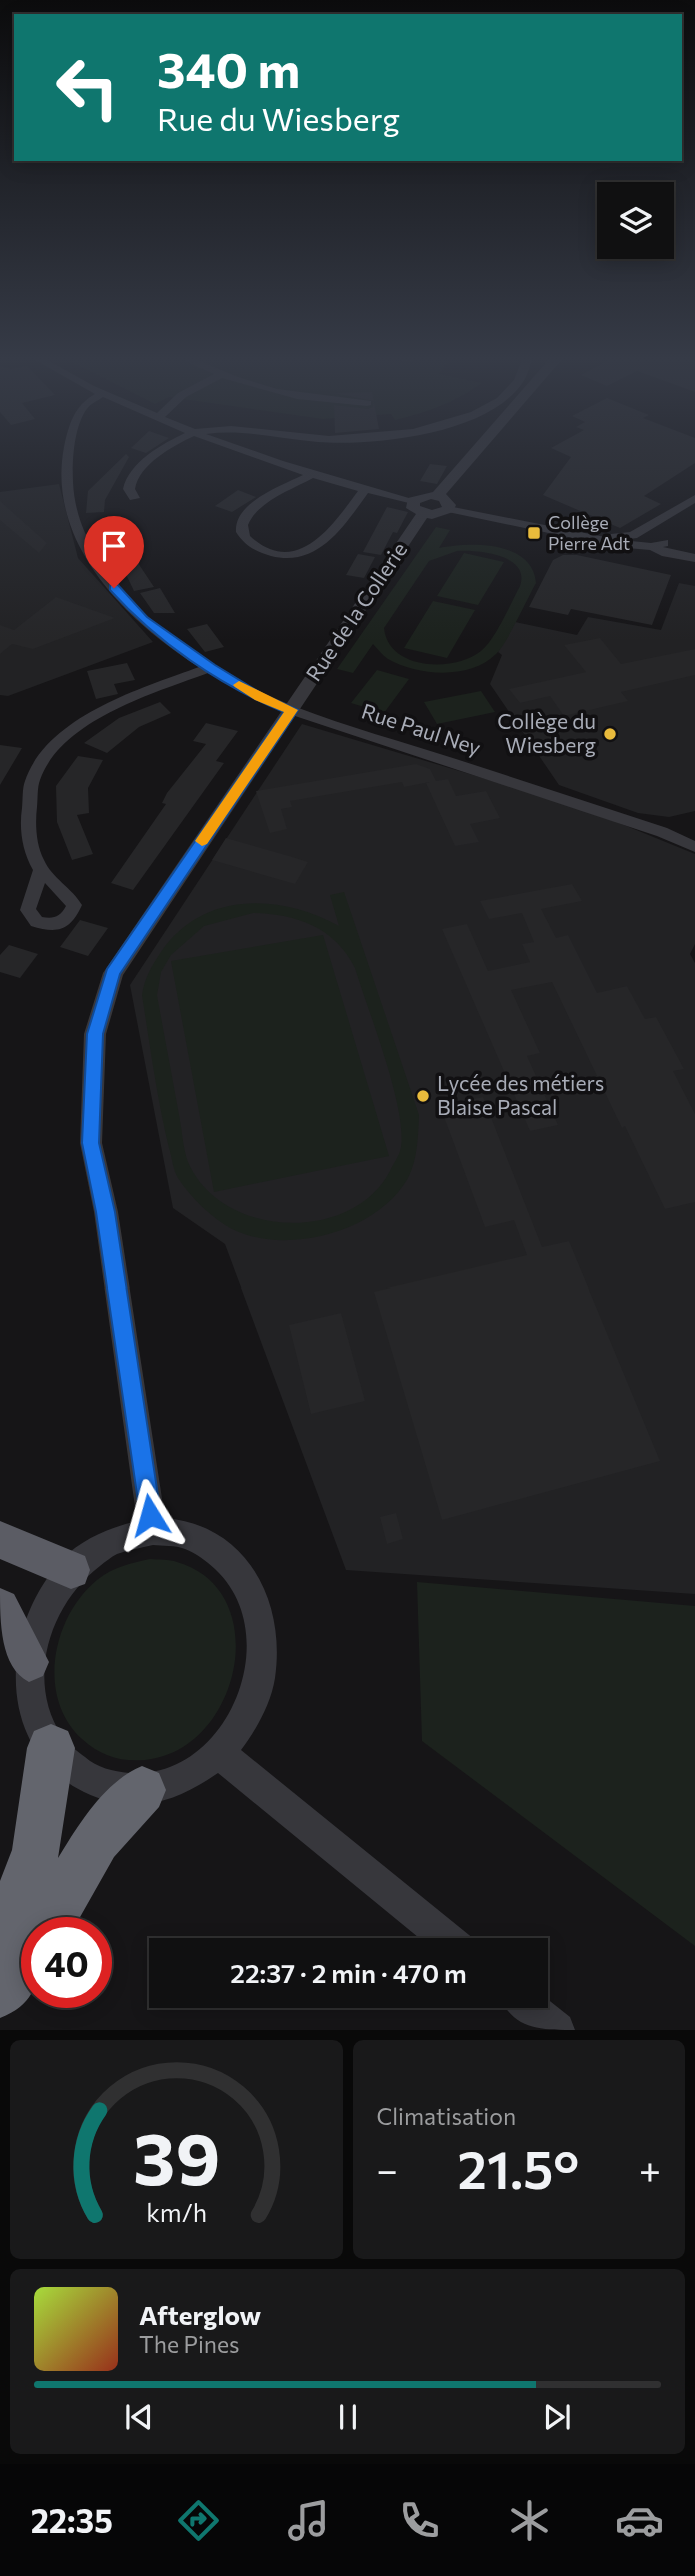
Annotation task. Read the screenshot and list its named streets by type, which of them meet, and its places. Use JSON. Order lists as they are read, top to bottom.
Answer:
{
  "streets": {
    "street": ["Rue de la Collerie", "Rue Paul Ney"]
  },
  "crossings": [
    ["Rue de la Collerie", "Rue Paul Ney"]
  ],
  "places": {
    "transit": ["Collège Pierre Adt"],
    "other": ["Collège du Wiesberg", "Lycée des métiers Blaise Pascal"]
  },
  "page": {
    "turn": ["340 m", "Rue du Wiesberg"],
    "limit": "40",
    "trip": "22:37 · 2 min · 470 m",
    "tile": "Climatisation",
    "heat": ["−", "21.5°", "+"],
    "song": ["Afterglow", "The Pines"],
    "tabs": "22:35",
    "gauge": ["39", "km/h"]
  }
}
